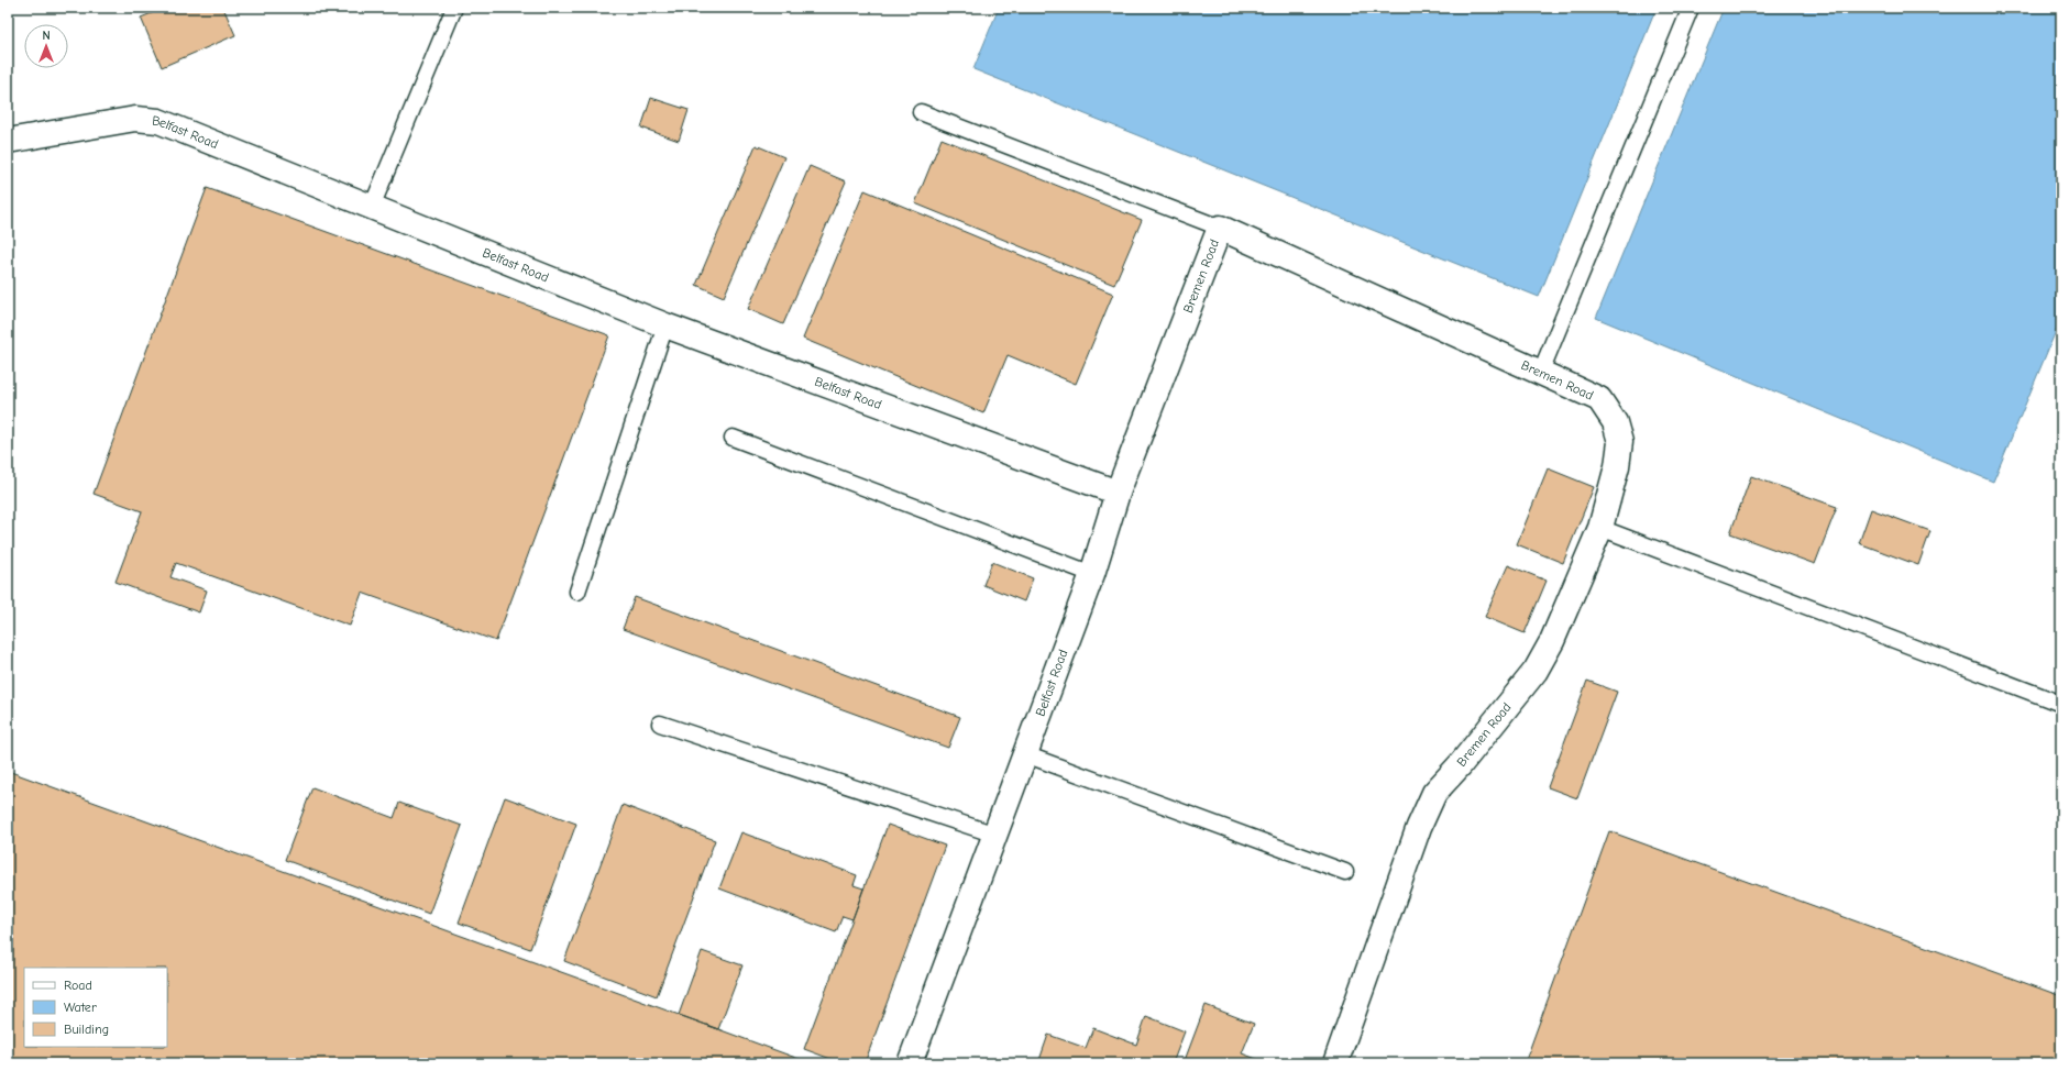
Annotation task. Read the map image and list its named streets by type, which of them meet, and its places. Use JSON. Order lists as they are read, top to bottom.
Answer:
{
  "streets": {
    "street": ["Belfast Road", "Bremen Road"]
  },
  "crossings": [
    ["Belfast Road", "Bremen Road"]
  ],
  "legend": ["Road", "Water", "Building"],
  "north": "top"
}
